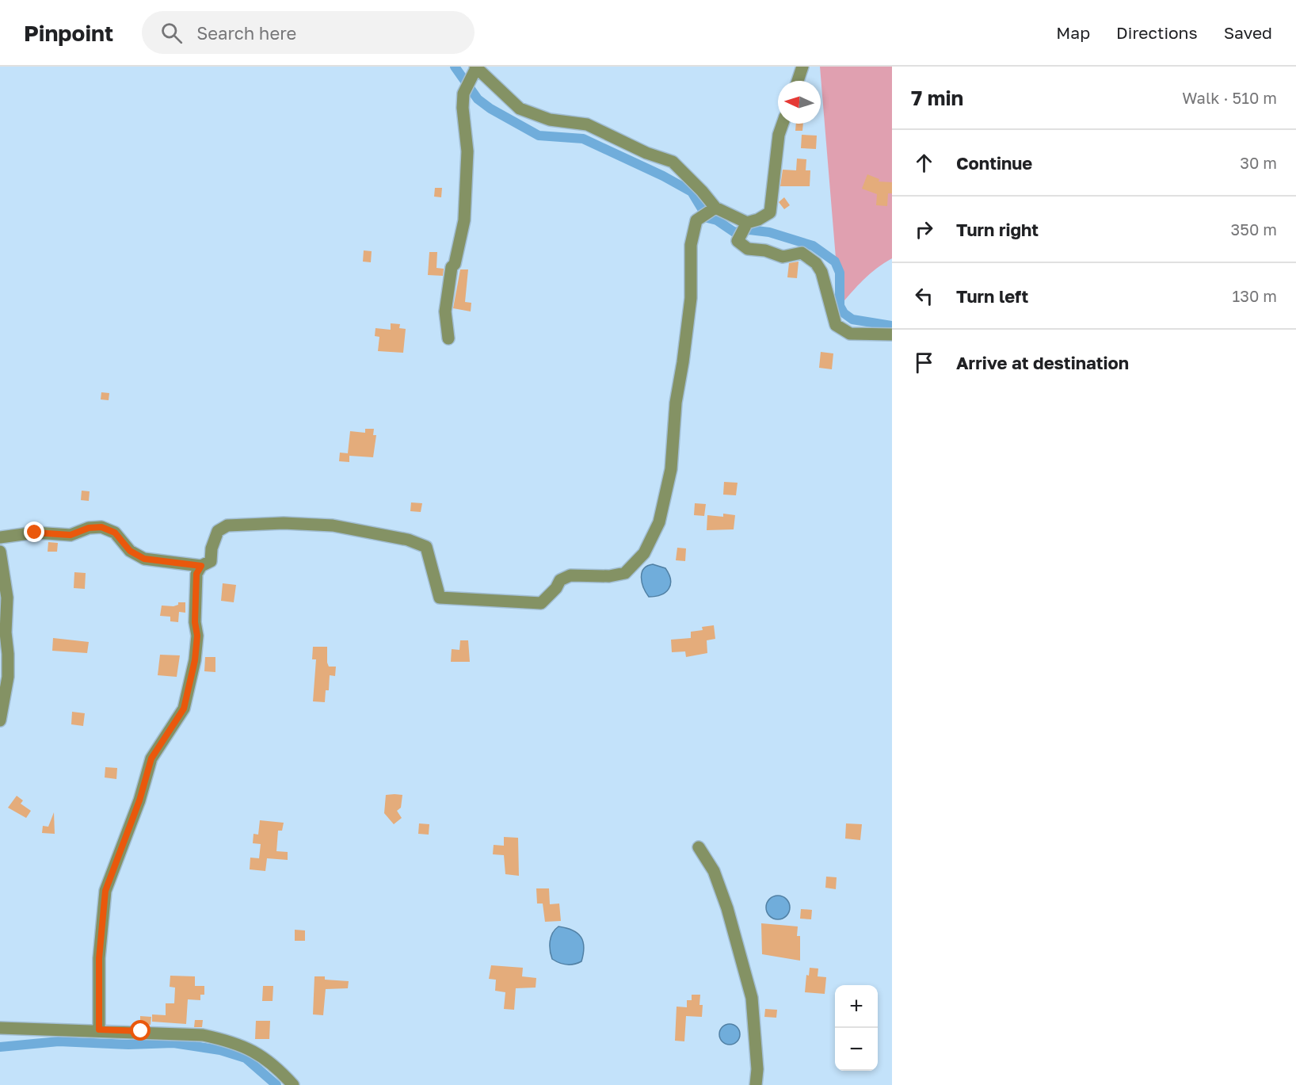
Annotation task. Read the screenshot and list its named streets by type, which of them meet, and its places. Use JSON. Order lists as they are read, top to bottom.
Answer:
{
  "north": "left",
  "page": {
    "header": "Pinpoint",
    "search": "Search here",
    "nav": ["Map", "Directions", "Saved"],
    "heading": ["7 min", "Walk · 510 m"],
    "list": [
      ["Continue", "30 m"],
      ["Turn right", "350 m"],
      ["Turn left", "130 m"],
      "Arrive at destination"
    ],
    "map_buttons": ["+", "−"]
  }
}
